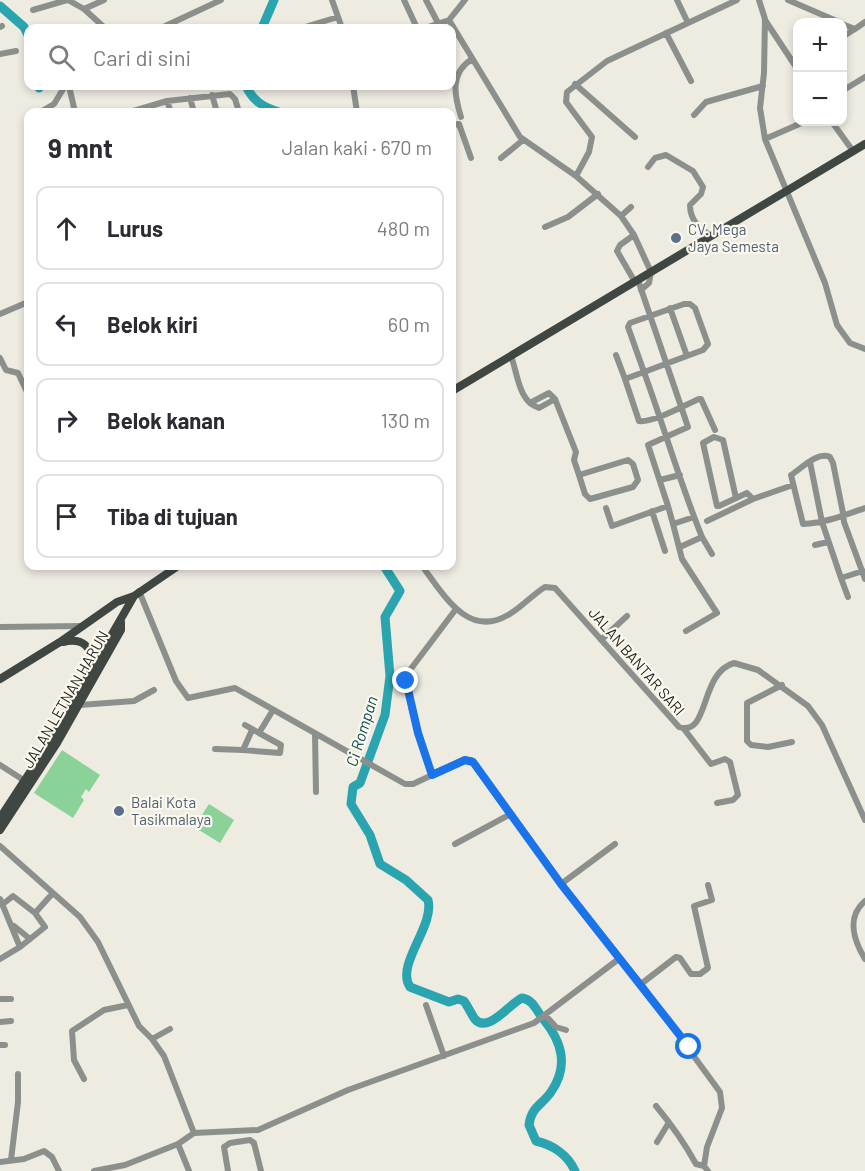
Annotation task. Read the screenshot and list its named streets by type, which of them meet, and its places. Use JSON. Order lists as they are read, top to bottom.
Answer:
{
  "streets": {
    "main road": ["JALAN LETNAN HARUN"],
    "street": ["JALAN BANTAR SARI"]
  },
  "water": ["Ci Rompan"],
  "places": ["CV. Mega Jaya Semesta", "Balai Kota Tasikmalaya"],
  "page": {
    "map_buttons": ["+", "−"],
    "search": "Cari di sini",
    "heading": ["9 mnt", "Jalan kaki · 670 m"],
    "list": [
      ["Lurus", "480 m"],
      ["Belok kiri", "60 m"],
      ["Belok kanan", "130 m"],
      "Tiba di tujuan"
    ]
  }
}
